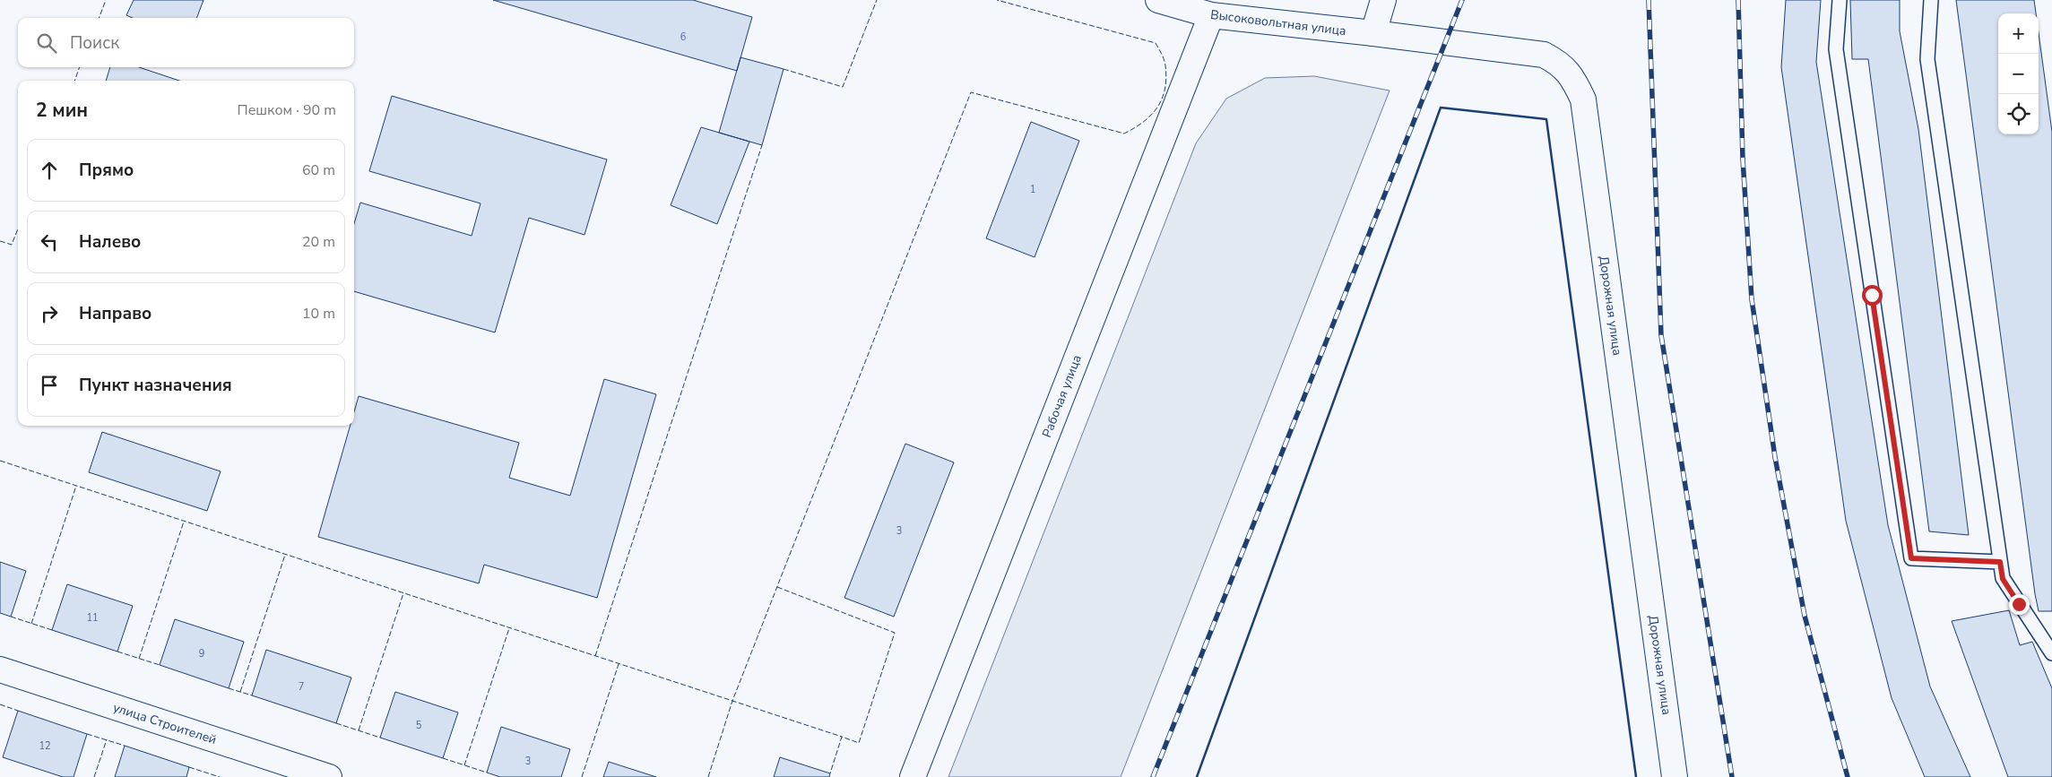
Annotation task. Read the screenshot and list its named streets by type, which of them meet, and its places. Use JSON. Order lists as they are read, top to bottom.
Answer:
{
  "streets": {
    "street": [
      "Высоковольтная улица",
      "Дорожная улица",
      "Рабочая улица",
      "улица Строителей"
    ]
  },
  "crossings": [
    ["Высоковольтная улица", "Дорожная улица"],
    ["Высоковольтная улица", "Рабочая улица"]
  ],
  "house_numbers": [
    "6",
    "1",
    "3",
    "11",
    "9",
    "7",
    "5",
    "12",
    "3"
  ],
  "page": {
    "map_buttons": ["+", "−"],
    "search": "Поиск",
    "heading": ["2 мин", "Пешком · 90 m"],
    "list": [
      ["Прямо", "60 m"],
      ["Налево", "20 m"],
      ["Направо", "10 m"],
      "Пункт назначения"
    ]
  }
}
